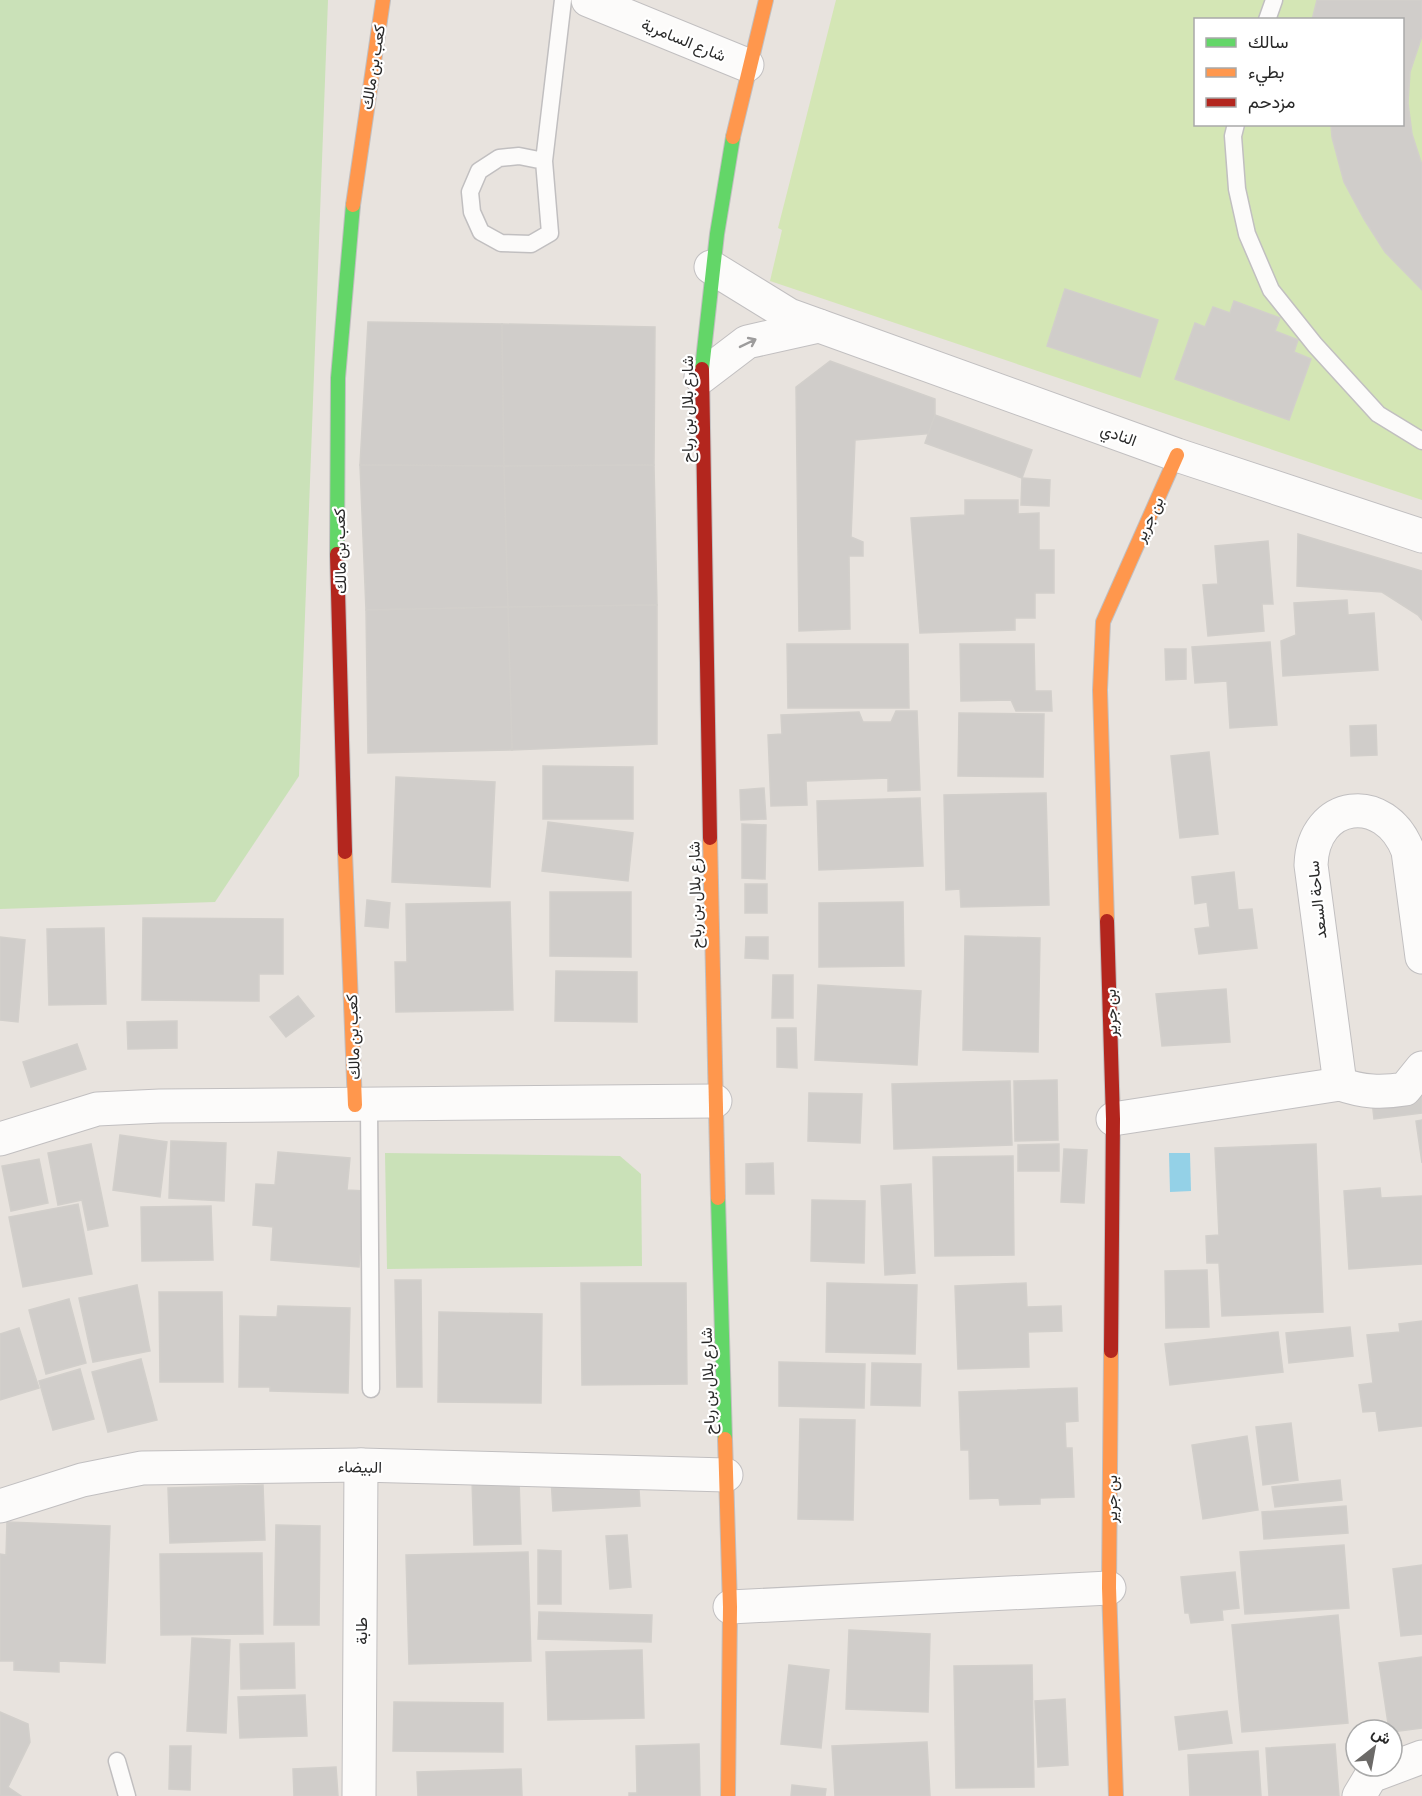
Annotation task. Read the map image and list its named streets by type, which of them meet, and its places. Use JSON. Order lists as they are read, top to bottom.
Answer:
{
  "streets": {
    "street": [
      "شارع السامرية",
      "كعب بن مالك",
      "شارع بلال بن رباح",
      "النادي",
      "بن جرير",
      "ساحة السعد",
      "البيضاء",
      "طابة"
    ]
  },
  "crossings": [
    ["شارع السامرية", "شارع بلال بن رباح"],
    ["شارع بلال بن رباح", "النادي"],
    ["شارع بلال بن رباح", "البيضاء"],
    ["النادي", "بن جرير"],
    ["البيضاء", "طابة"]
  ],
  "legend": ["سالك", "بطيء", "مزدحم"],
  "north": "top right"
}
